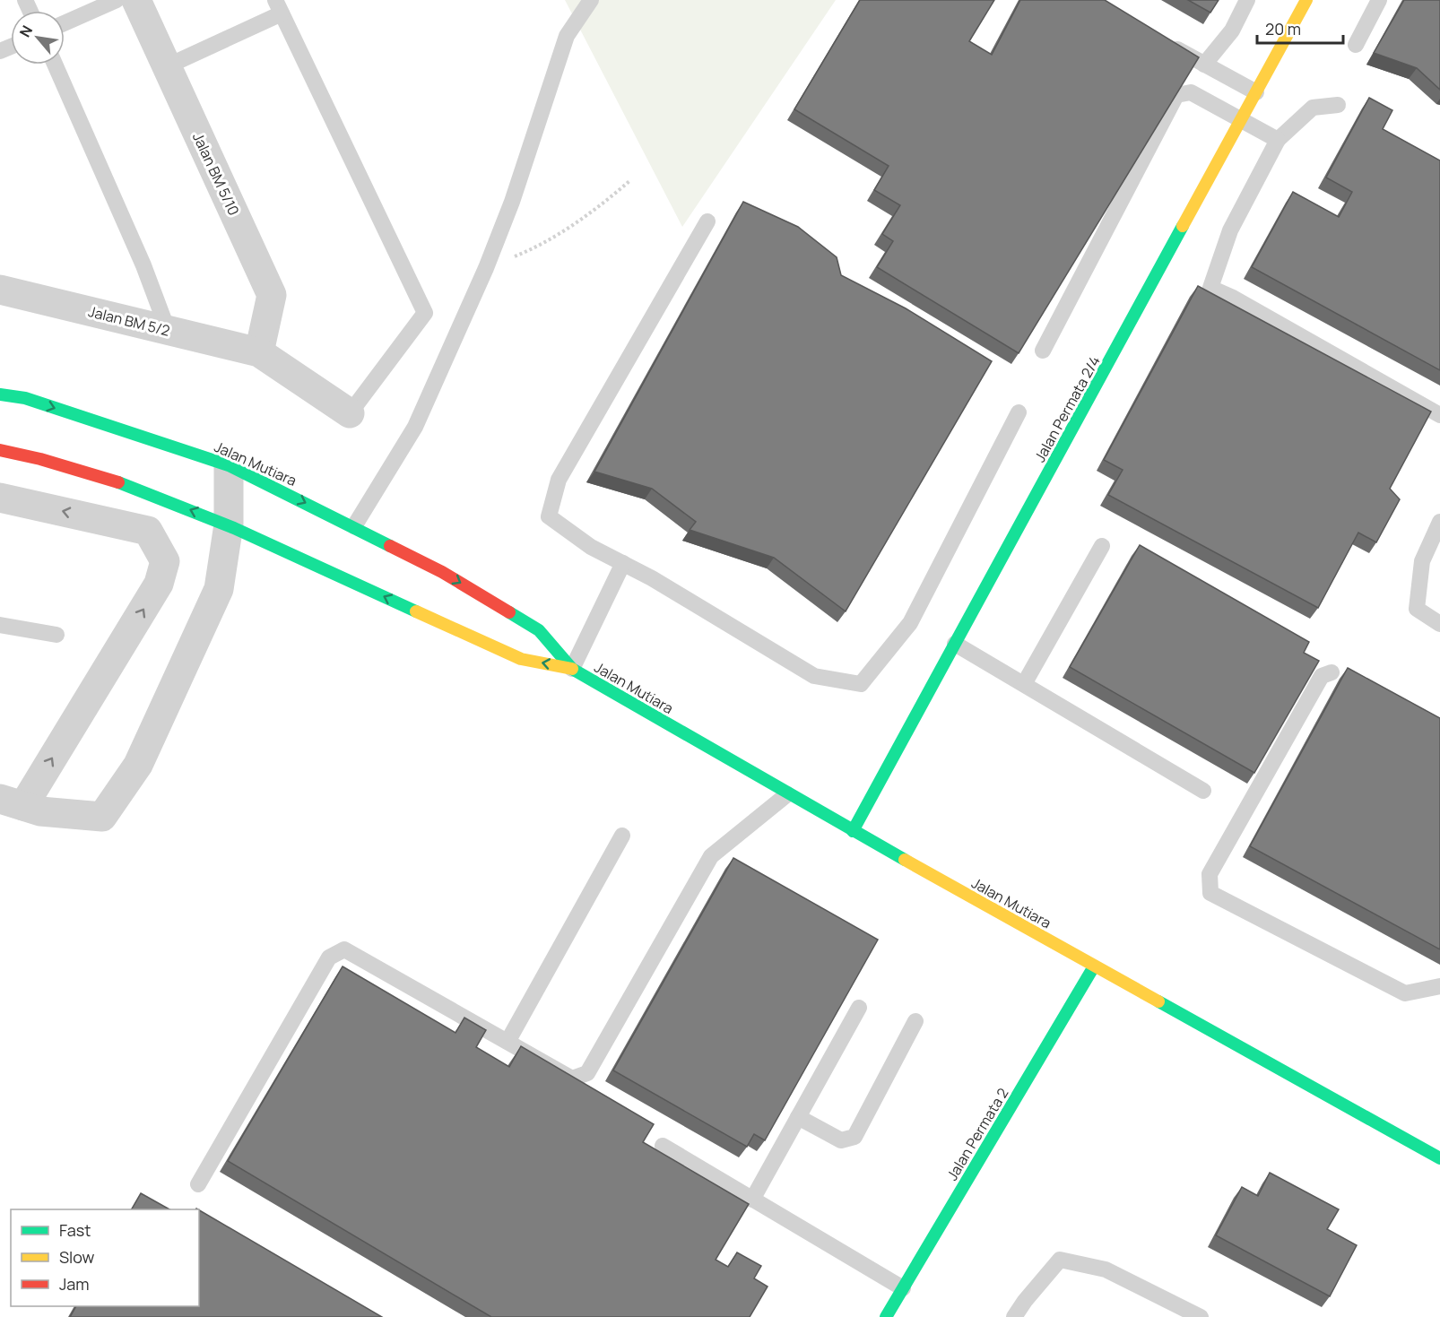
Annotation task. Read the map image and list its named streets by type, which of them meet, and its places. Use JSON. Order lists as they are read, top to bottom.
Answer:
{
  "streets": {
    "main road": ["Jalan Permata 2/4", "Jalan Mutiara", "Jalan Permata 2"],
    "street": ["Jalan BM 5/10", "Jalan BM 5/2"]
  },
  "crossings": [
    ["Jalan BM 5/10", "Jalan BM 5/2"],
    ["Jalan Permata 2/4", "Jalan Mutiara"],
    ["Jalan Mutiara", "Jalan Permata 2"]
  ],
  "legend": ["Fast", "Slow", "Jam"],
  "scale_bar": "20 m",
  "north": "top left"
}
